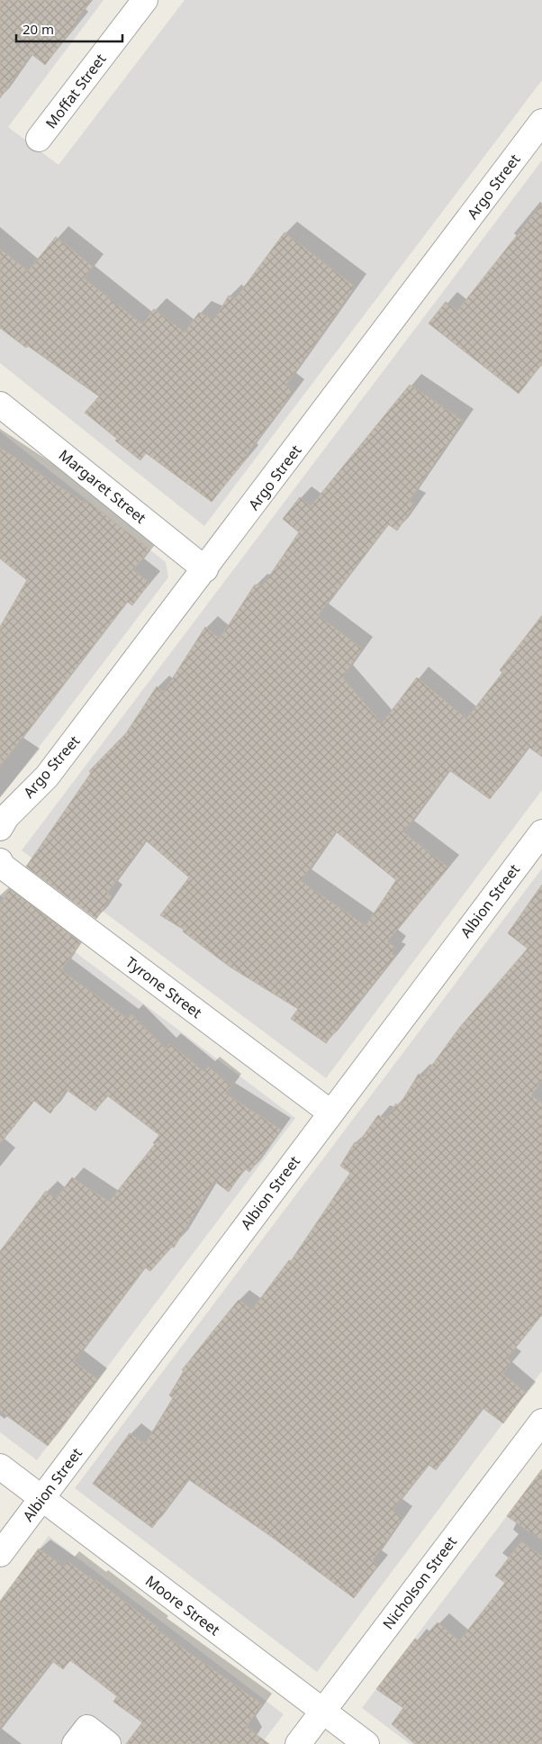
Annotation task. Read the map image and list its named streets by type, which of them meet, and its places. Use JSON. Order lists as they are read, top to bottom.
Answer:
{
  "streets": {
    "street": [
      "Moffat Street",
      "Argo Street",
      "Margaret Street",
      "Albion Street",
      "Tyrone Street",
      "Nicholson Street",
      "Moore Street"
    ]
  },
  "crossings": [
    ["Argo Street", "Margaret Street"],
    ["Albion Street", "Tyrone Street"],
    ["Albion Street", "Moore Street"],
    ["Nicholson Street", "Moore Street"]
  ],
  "scale_bar": "20 m"
}
